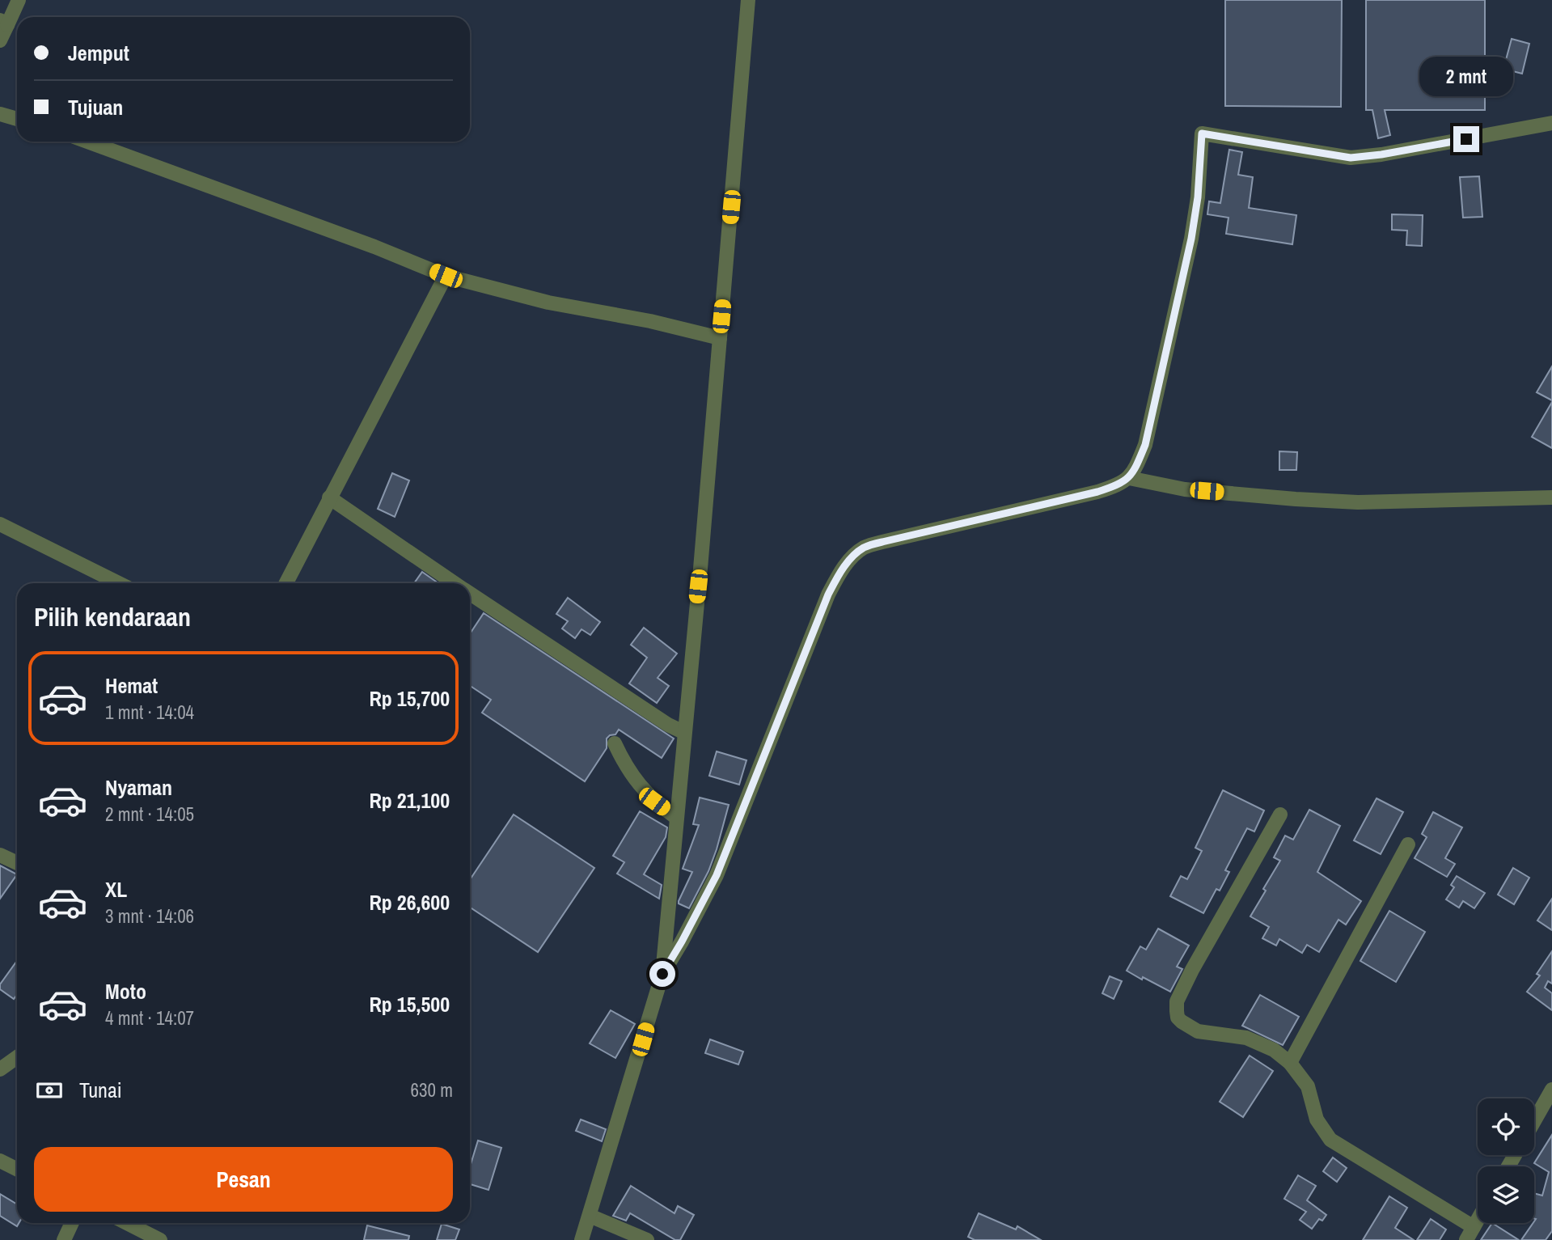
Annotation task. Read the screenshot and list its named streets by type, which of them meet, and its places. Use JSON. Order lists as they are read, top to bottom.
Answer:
{
  "page": {
    "banner": ["Jemput", "Tujuan"],
    "bubble": "2 mnt",
    "heading": "Pilih kendaraan",
    "list": [
      {
        "name": "Hemat",
        "note": "1 mnt · 14:04",
        "value": "Rp 15,700"
      },
      {
        "name": "Nyaman",
        "note": "2 mnt · 14:05",
        "value": "Rp 21,100"
      },
      {
        "name": "XL",
        "note": "3 mnt · 14:06",
        "value": "Rp 26,600"
      },
      {
        "name": "Moto",
        "note": "4 mnt · 14:07",
        "value": "Rp 15,500"
      }
    ],
    "pay": ["Tunai", "630 m"],
    "buttons": "Pesan"
  }
}
